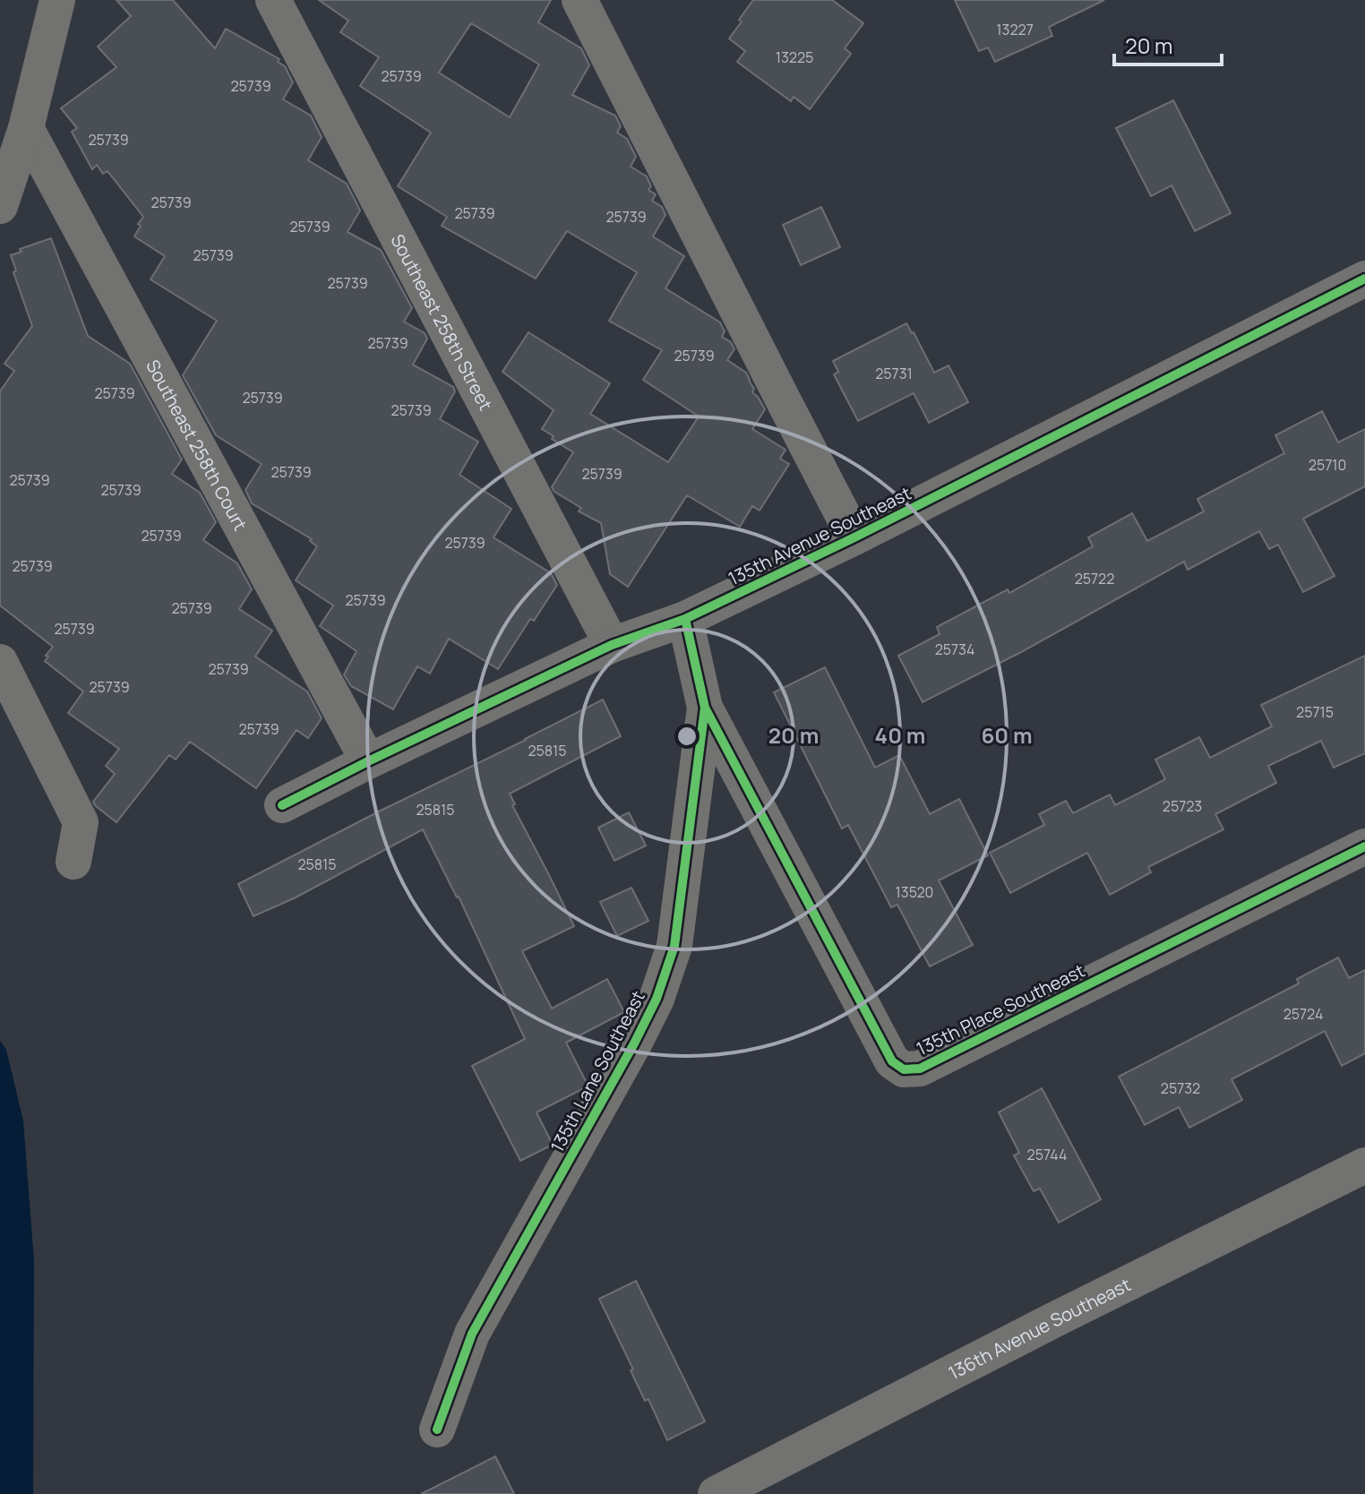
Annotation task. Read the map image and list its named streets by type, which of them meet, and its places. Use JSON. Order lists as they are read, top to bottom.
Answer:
{
  "streets": {
    "street": [
      "Southeast 258th Street",
      "Southeast 258th Court",
      "135th Avenue Southeast",
      "135th Place Southeast",
      "135th Lane Southeast",
      "136th Avenue Southeast"
    ]
  },
  "crossings": [
    ["Southeast 258th Street", "135th Avenue Southeast"],
    ["Southeast 258th Court", "135th Avenue Southeast"],
    ["135th Avenue Southeast", "135th Lane Southeast"],
    ["135th Place Southeast", "135th Lane Southeast"]
  ],
  "house_numbers": [
    "13227",
    "13225",
    "25739",
    "25739",
    "25739",
    "25739",
    "25739",
    "25739",
    "25739",
    "25739",
    "25739",
    "25739",
    "25739",
    "25731",
    "25739",
    "25739",
    "25739",
    "25710",
    "25739",
    "25739",
    "25739",
    "25739",
    "25739",
    "25739",
    "25739",
    "25722",
    "25739",
    "25739",
    "25739",
    "25734",
    "25739",
    "25739",
    "25715",
    "25739",
    "25815",
    "25723",
    "25815",
    "25815",
    "13520",
    "25724",
    "25732",
    "25744"
  ],
  "scale_bar": "20 m",
  "rings": ["20 m", "40 m", "60 m"]
}
